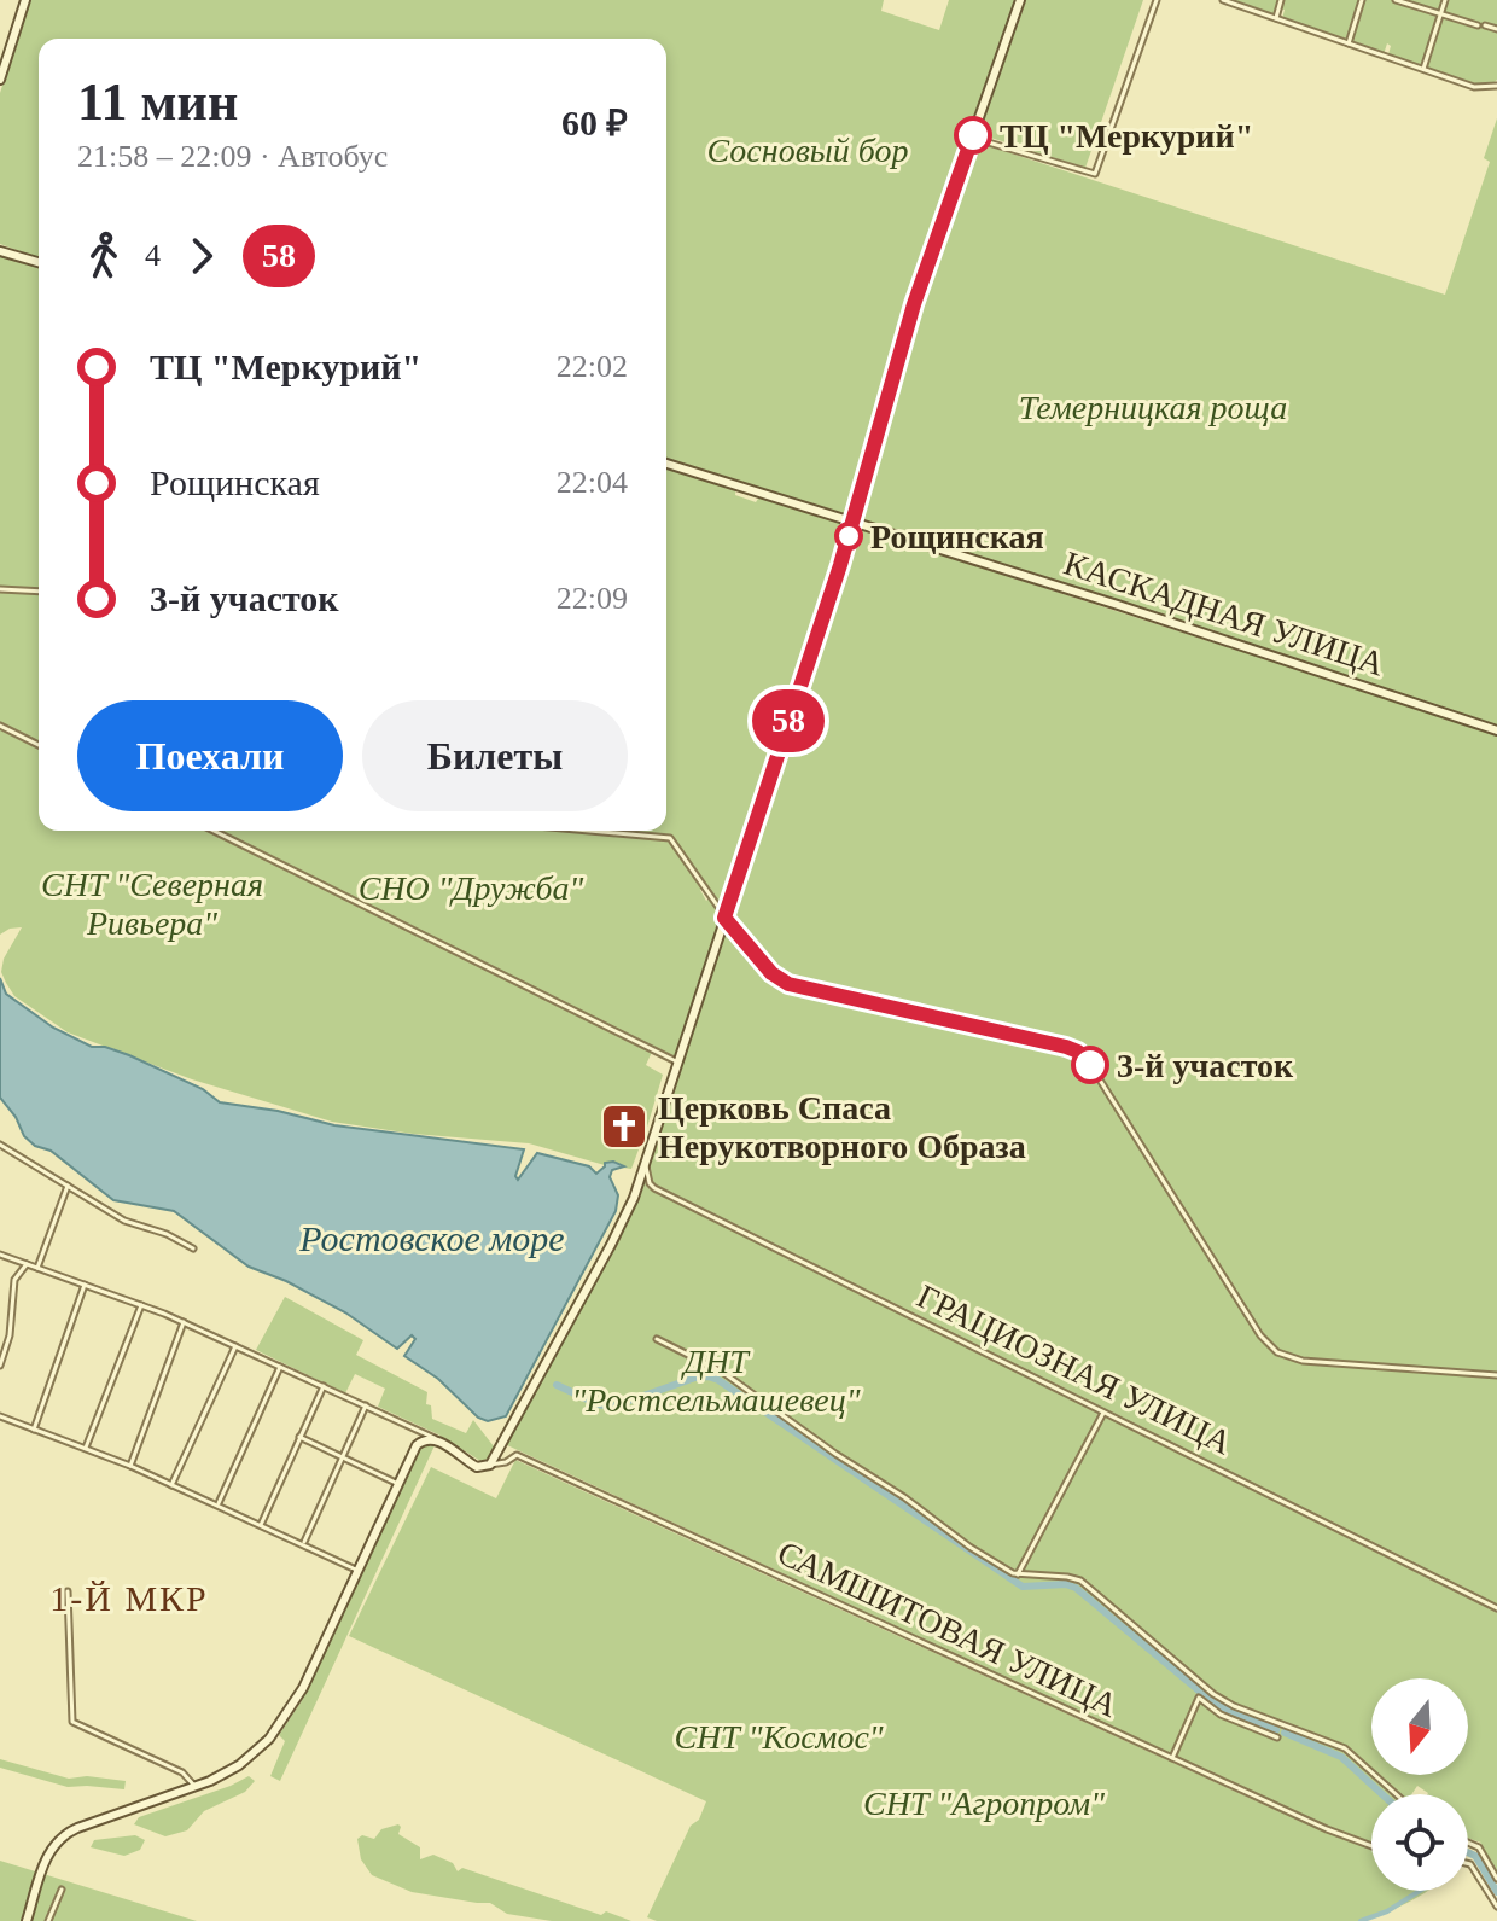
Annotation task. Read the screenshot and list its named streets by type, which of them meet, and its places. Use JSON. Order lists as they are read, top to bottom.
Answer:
{
  "streets": {
    "main road": ["КАСКАДНАЯ УЛИЦА"],
    "street": ["ГРАЦИОЗНАЯ УЛИЦА", "САМШИТОВАЯ УЛИЦА"]
  },
  "districts": ["1-Й МКР"],
  "water": ["Ростовское море"],
  "parks": [
    "Сосновый бор",
    "Темерницкая роща",
    "СНТ \"Северная Ривьера\"",
    "СНО \"Дружба\"",
    "ДНТ \"Ростсельмашевец\"",
    "СНТ \"Космос\"",
    "СНТ \"Агропром\""
  ],
  "places": {
    "other": ["ТЦ \"Меркурий\"", "Рощинская", "3-й участок"],
    "church": ["Церковь Спаса Нерукотворного Образа"]
  },
  "lines": ["bus line 58"],
  "north": "bottom",
  "page": {
    "on_map": "58",
    "heading": ["11 мин", "21:58 – 22:09 · Автобус", "60 ₽"],
    "legs": ["4", "58"],
    "list": [
      {
        "name": "ТЦ \"Меркурий\"",
        "value": "22:02"
      },
      {
        "name": "Рощинская",
        "value": "22:04"
      },
      {
        "name": "3-й участок",
        "value": "22:09"
      }
    ],
    "buttons": ["Поехали", "Билеты"]
  }
}
